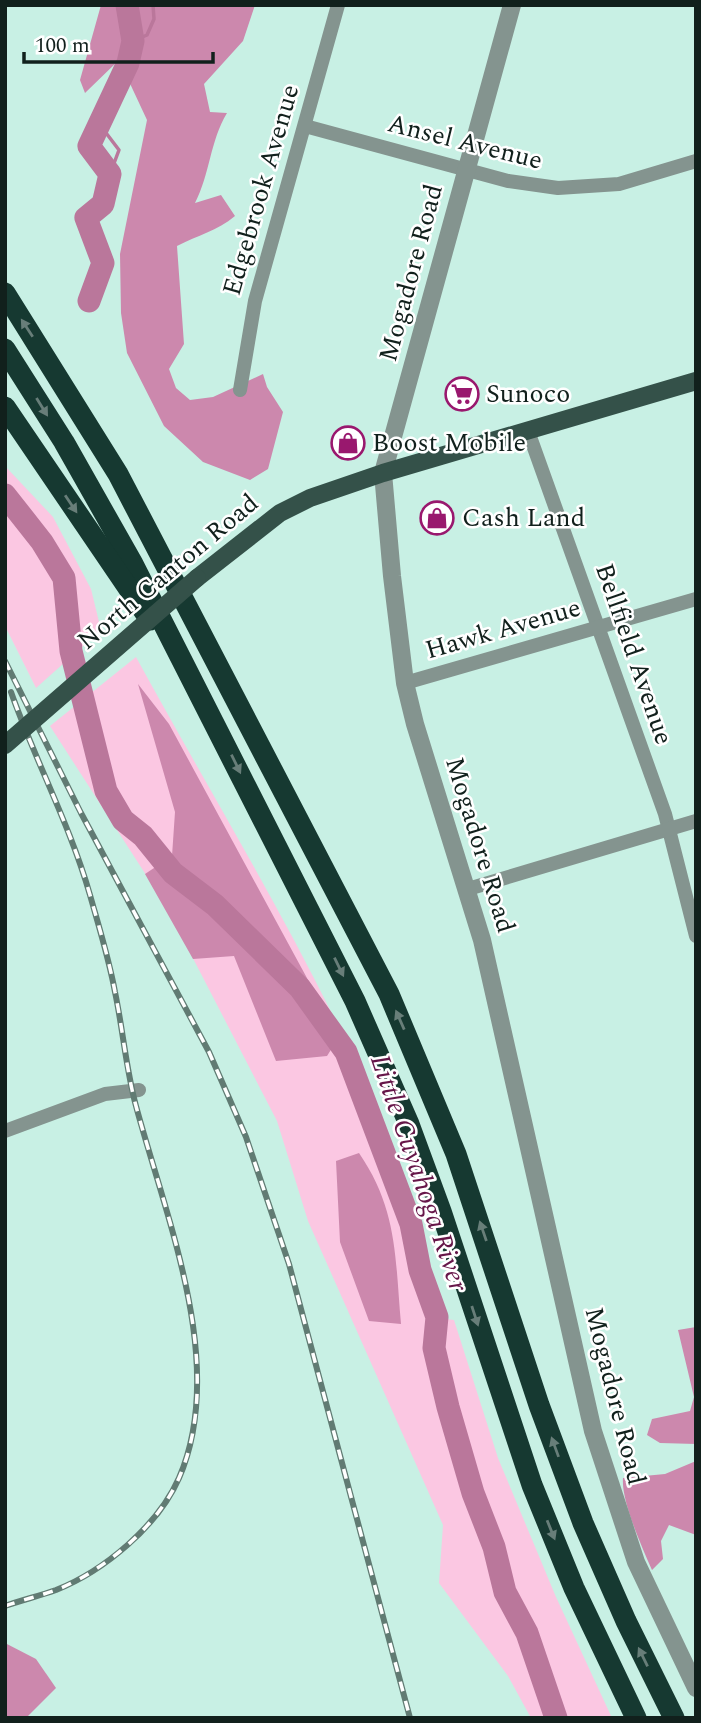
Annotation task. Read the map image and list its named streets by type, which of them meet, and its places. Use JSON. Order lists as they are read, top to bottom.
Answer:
{
  "streets": {
    "main road": ["North Canton Road"],
    "street": [
      "Ansel Avenue",
      "Edgebrook Avenue",
      "Mogadore Road",
      "Hawk Avenue",
      "Bellfield Avenue"
    ]
  },
  "crossings": [
    ["Ansel Avenue", "Edgebrook Avenue"],
    ["Ansel Avenue", "Mogadore Road"],
    ["Mogadore Road", "North Canton Road"],
    ["Mogadore Road", "Hawk Avenue"],
    ["North Canton Road", "Bellfield Avenue"],
    ["Hawk Avenue", "Bellfield Avenue"]
  ],
  "water": ["Little Cuyahoga River"],
  "places": {
    "supermarket": ["Sunoco"],
    "shop": ["Boost Mobile", "Cash Land"]
  },
  "scale_bar": "100 m"
}
